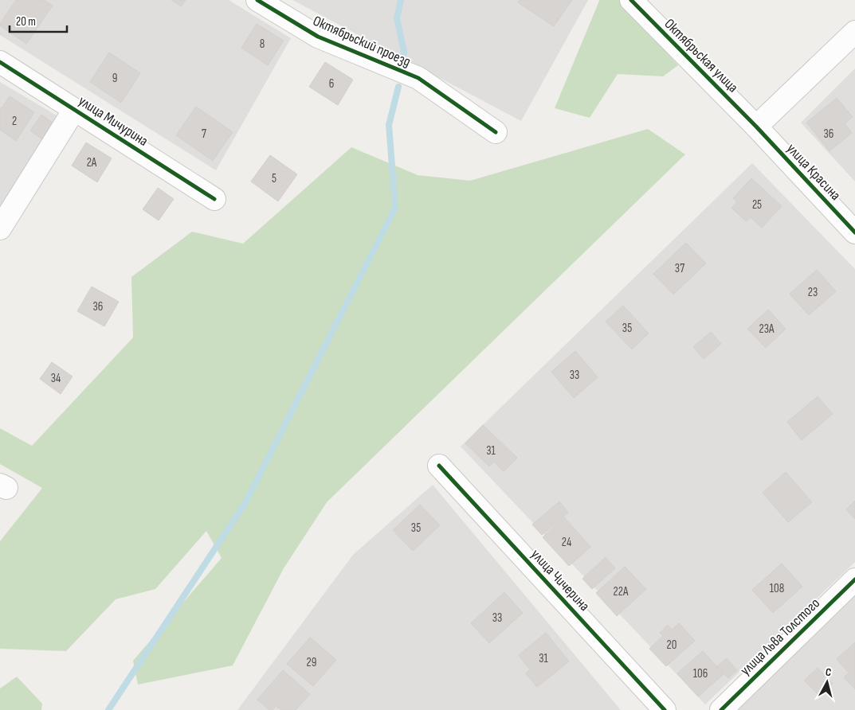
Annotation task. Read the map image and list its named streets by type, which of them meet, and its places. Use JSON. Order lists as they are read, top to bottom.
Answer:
{
  "streets": {
    "street": [
      "Октябрьский проезд",
      "Октябрьская улица",
      "улица Мичурина",
      "улица Красина",
      "улица Чичерина",
      "улица Льва Толстого"
    ]
  },
  "crossings": [
    ["Октябрьская улица", "улица Красина"]
  ],
  "house_numbers": [
    "8",
    "9",
    "6",
    "2",
    "7",
    "36",
    "2А",
    "5",
    "25",
    "37",
    "23",
    "36",
    "35",
    "23А",
    "33",
    "34",
    "31",
    "35",
    "24",
    "108",
    "22А",
    "33",
    "20",
    "31",
    "29",
    "106"
  ],
  "scale_bar": "20 m",
  "north": "top"
}
